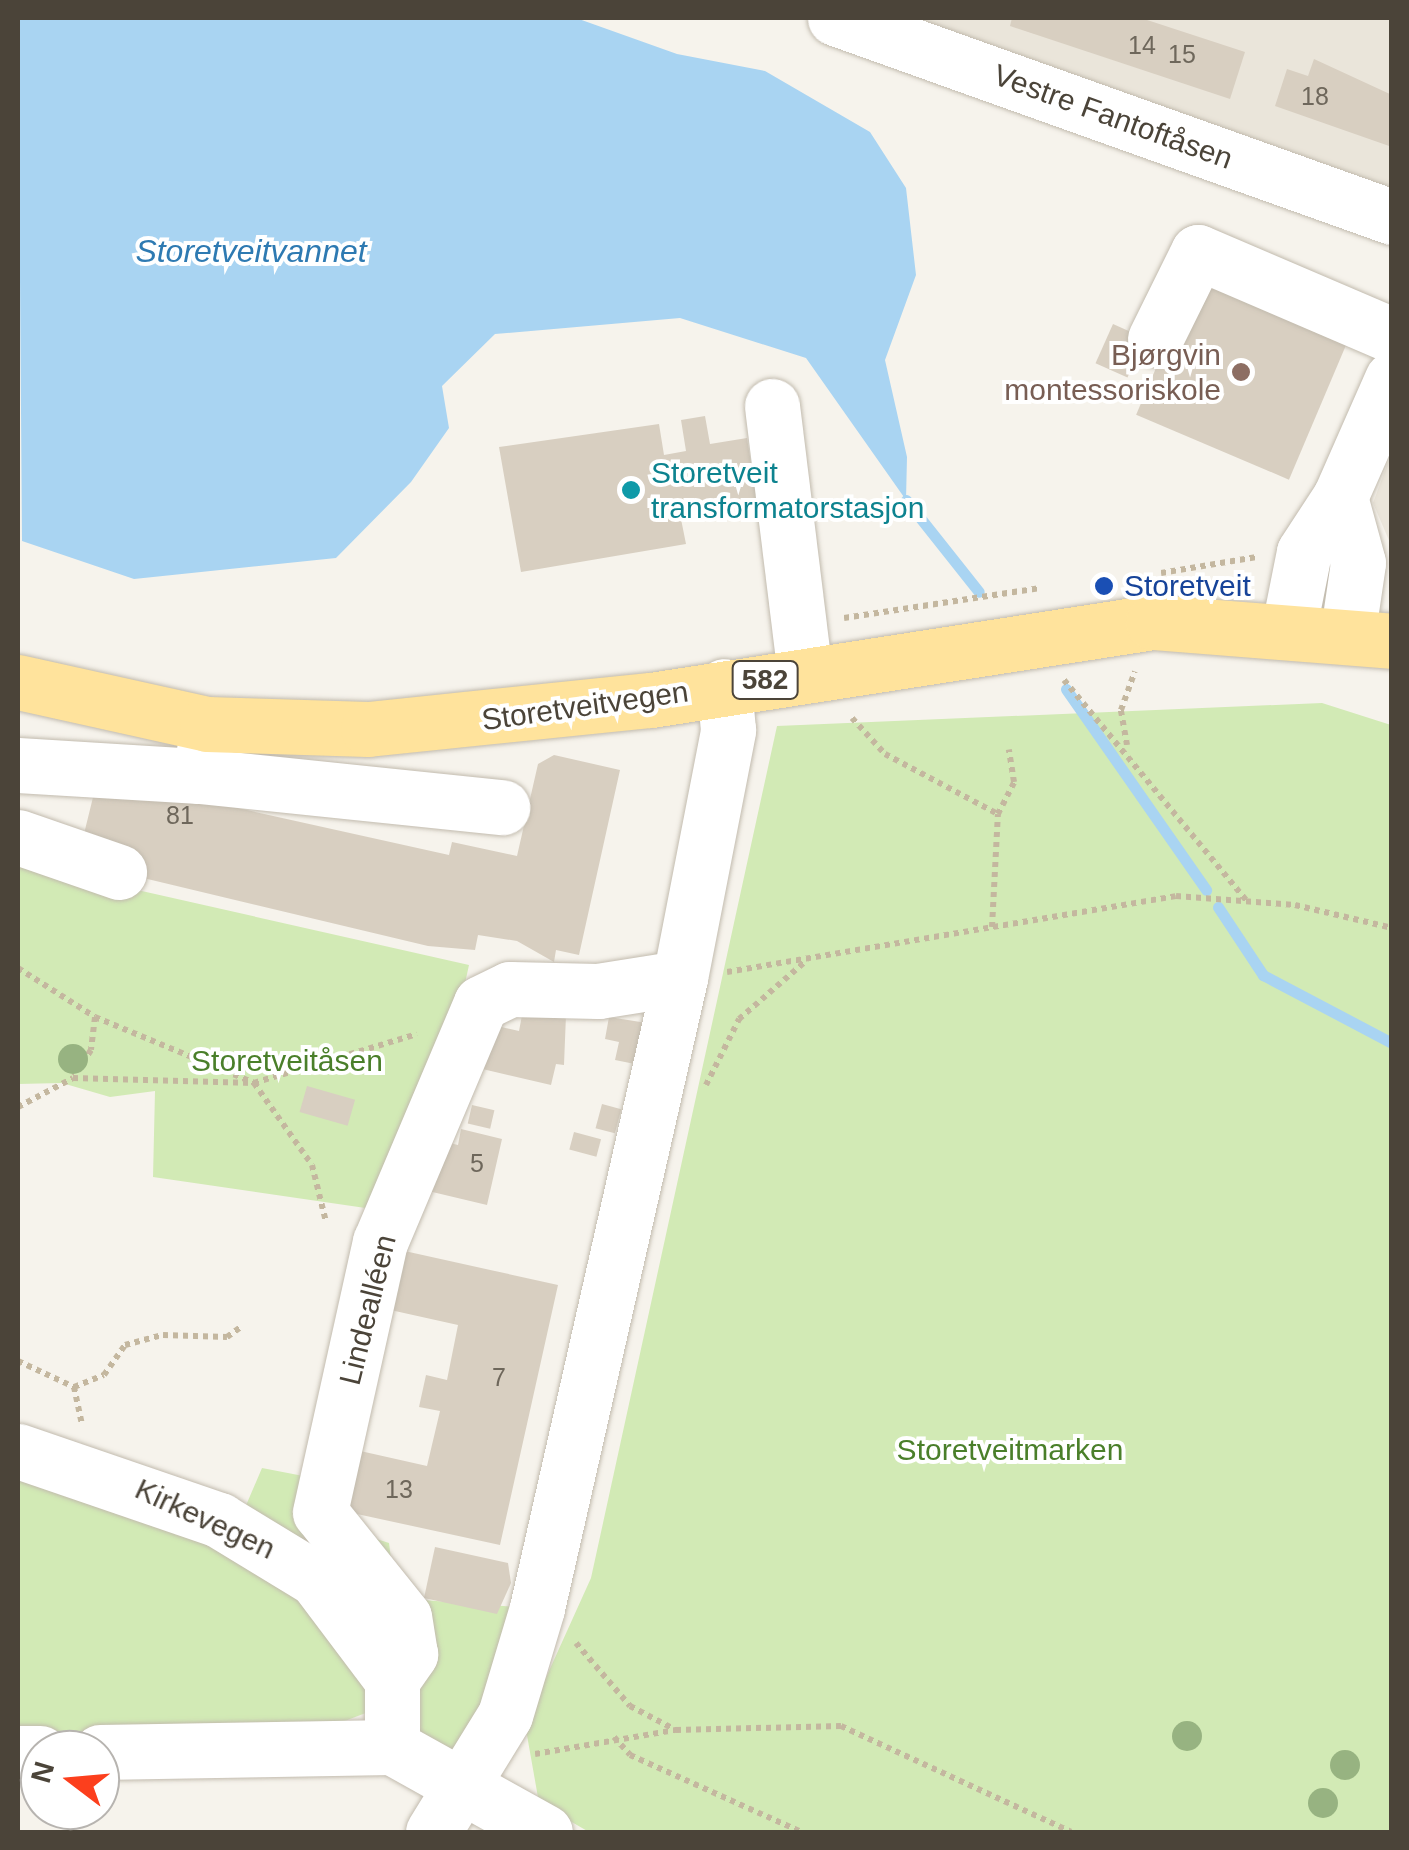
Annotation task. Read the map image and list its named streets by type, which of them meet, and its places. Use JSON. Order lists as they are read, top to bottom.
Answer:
{
  "streets": {
    "main road": ["582", "Storetveitvegen"],
    "street": ["Vestre Fantoftåsen", "Lindealléen", "Kirkevegen"]
  },
  "crossings": [
    ["Lindealléen", "Kirkevegen"]
  ],
  "water": ["Storetveitvannet"],
  "parks": ["Storetveitåsen", "Storetveitmarken"],
  "places": ["Bjørgvin montessoriskole", "Storetveit transformatorstasjon", "Storetveit"],
  "house_numbers": [
    "14",
    "15",
    "18",
    "81",
    "5",
    "7",
    "13"
  ],
  "north": "left"
}
